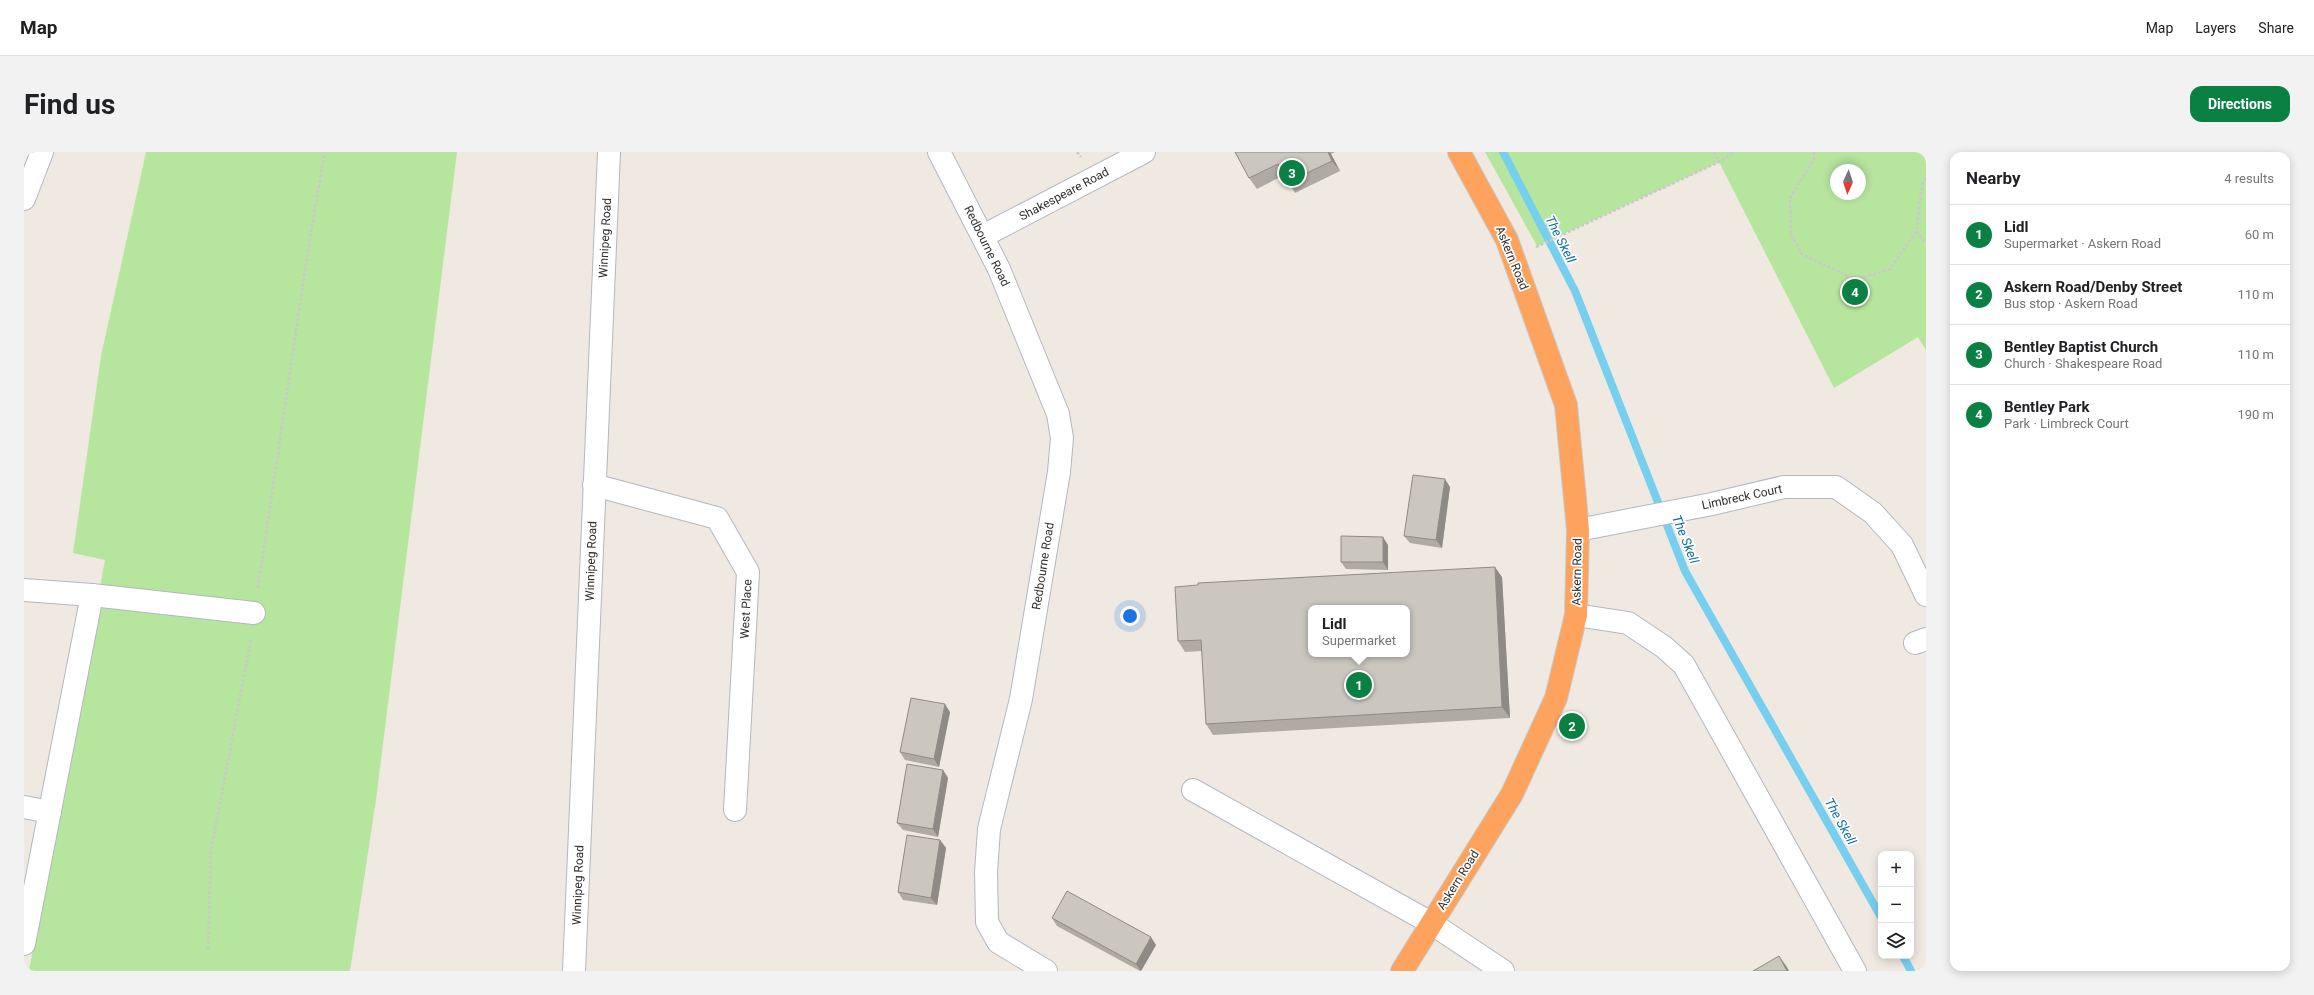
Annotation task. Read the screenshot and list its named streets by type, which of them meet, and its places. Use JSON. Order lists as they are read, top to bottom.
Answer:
{
  "streets": {
    "highway": ["Askern Road"],
    "street": [
      "Shakespeare Road",
      "Winnipeg Road",
      "Redbourne Road",
      "Limbreck Court",
      "West Place"
    ]
  },
  "crossings": [
    ["Shakespeare Road", "Redbourne Road"],
    ["Winnipeg Road", "West Place"],
    ["Askern Road", "Limbreck Court"]
  ],
  "water": ["The Skell"],
  "north": "bottom",
  "page": {
    "header": "Map",
    "nav": ["Map", "Layers", "Share"],
    "buttons": "Directions",
    "title": "Find us",
    "heading": ["Nearby", "4 results"],
    "pins": [
      "3",
      "4",
      "1",
      "2"
    ],
    "list": [
      {
        "mark": "1",
        "name": "Lidl",
        "note": "Supermarket · Askern Road",
        "value": "60 m"
      },
      {
        "mark": "2",
        "name": "Askern Road/Denby Street",
        "note": "Bus stop · Askern Road",
        "value": "110 m"
      },
      {
        "mark": "3",
        "name": "Bentley Baptist Church",
        "note": "Church · Shakespeare Road",
        "value": "110 m"
      },
      {
        "mark": "4",
        "name": "Bentley Park",
        "note": "Park · Limbreck Court",
        "value": "190 m"
      }
    ],
    "popup": ["Lidl", "Supermarket"],
    "map_buttons": ["+", "−"]
  }
}
